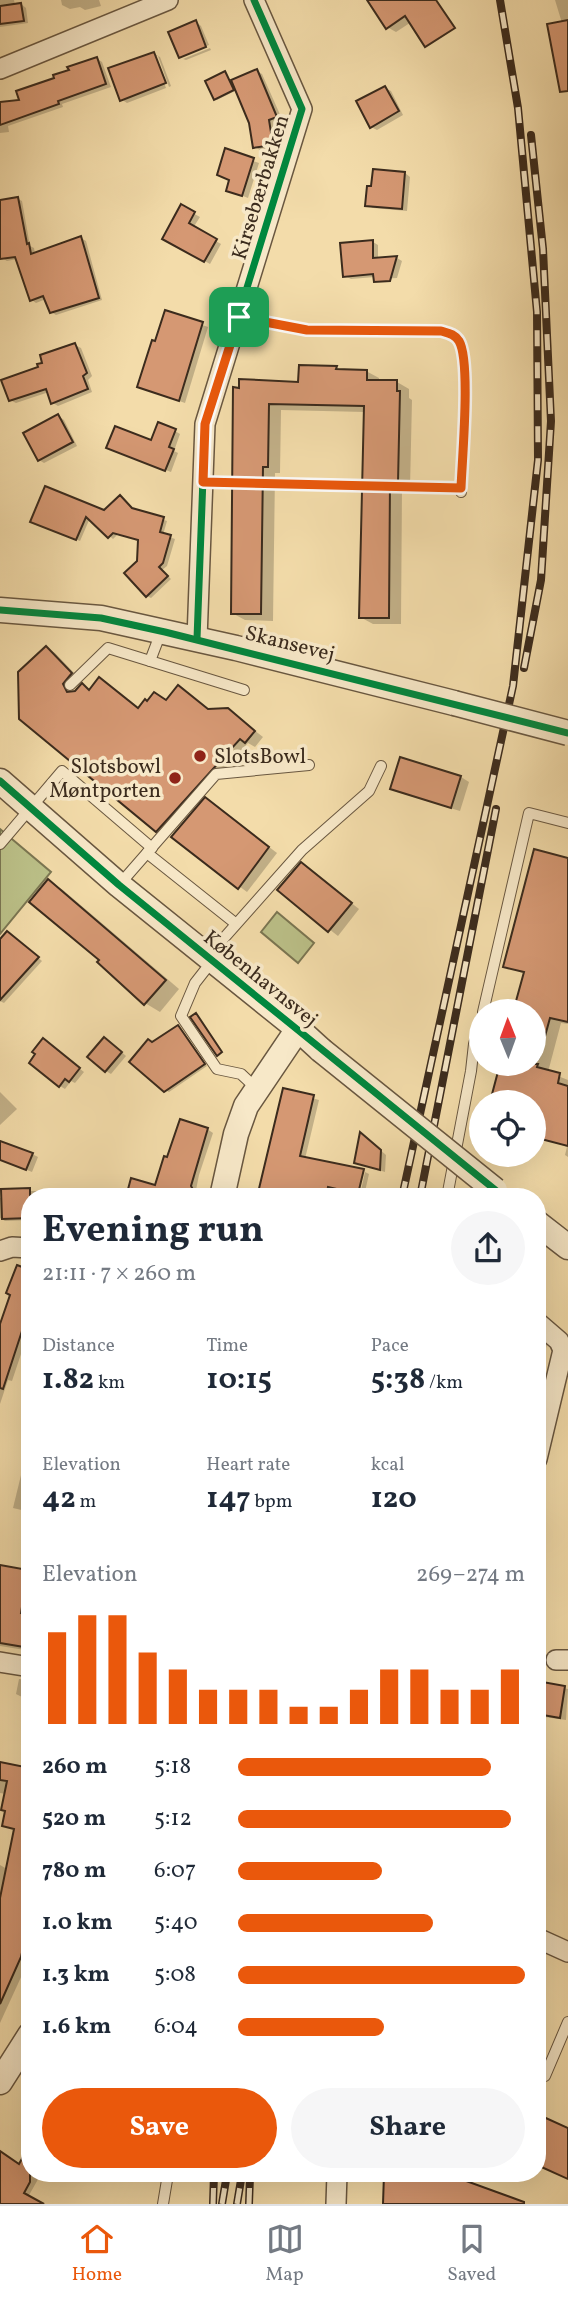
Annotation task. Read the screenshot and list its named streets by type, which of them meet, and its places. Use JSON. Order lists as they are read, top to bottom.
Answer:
{
  "streets": {
    "street": ["Kirsebærbakken", "Skansevej", "Københavnsvej"]
  },
  "crossings": [
    ["Kirsebærbakken", "Skansevej"]
  ],
  "places": ["SlotsBowl", "Slotsbowl Møntporten"],
  "north": "top",
  "page": {
    "heading": ["Evening run", "21:11 · 7 × 260 m"],
    "stats": [
      ["Distance", "1.82 km"],
      ["Time", "10:15"],
      ["Pace", "5:38 /km"],
      ["Elevation", "42 m"],
      ["Heart rate", "147 bpm"],
      ["kcal", "120"]
    ],
    "chart": ["Elevation", "269–274 m"],
    "list": [
      {
        "name": "260 m",
        "note": "5:18"
      },
      {
        "name": "520 m",
        "note": "5:12"
      },
      {
        "name": "780 m",
        "note": "6:07"
      },
      {
        "name": "1.0 km",
        "note": "5:40"
      },
      {
        "name": "1.3 km",
        "note": "5:08"
      },
      {
        "name": "1.6 km",
        "note": "6:04"
      }
    ],
    "buttons": ["Save", "Share"],
    "tabs": ["Home", "Map", "Saved"]
  }
}
